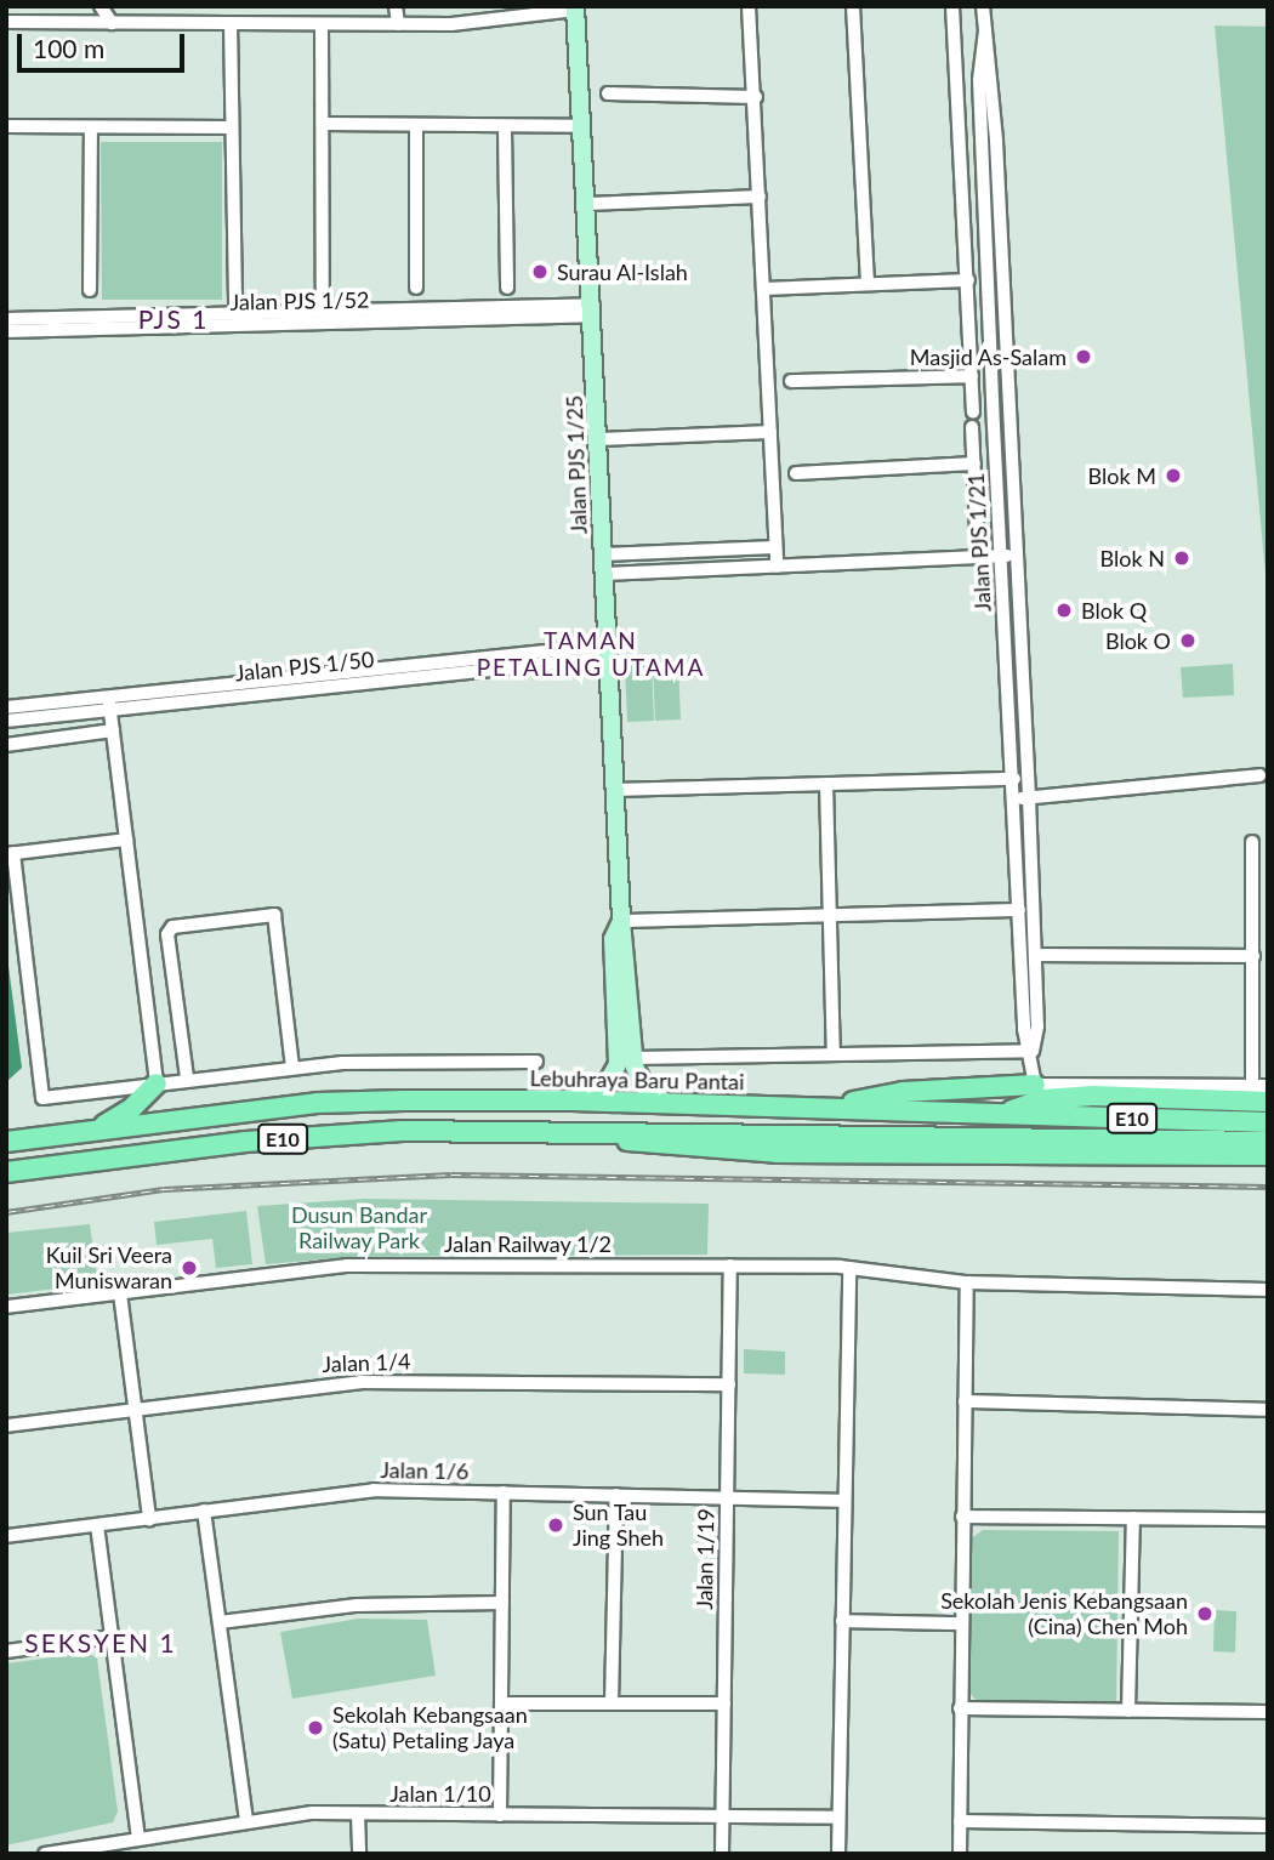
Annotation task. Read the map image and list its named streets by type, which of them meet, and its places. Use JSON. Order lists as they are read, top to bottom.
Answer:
{
  "streets": {
    "highway": ["Lebuhraya Baru Pantai", "E10"],
    "main road": ["Jalan PJS 1/25"],
    "street": [
      "Jalan PJS 1/52",
      "Jalan PJS 1/21",
      "Jalan PJS 1/50",
      "Jalan Railway 1/2",
      "Jalan 1/4",
      "Jalan 1/6",
      "Jalan 1/19",
      "Jalan 1/10"
    ]
  },
  "crossings": [
    ["Jalan PJS 1/52", "Jalan PJS 1/25"],
    ["Jalan PJS 1/25", "Jalan PJS 1/50"],
    ["Jalan PJS 1/25", "Lebuhraya Baru Pantai"],
    ["Jalan Railway 1/2", "Jalan 1/19"],
    ["Jalan 1/4", "Jalan 1/19"],
    ["Jalan 1/6", "Jalan 1/19"],
    ["Jalan 1/19", "Jalan 1/10"]
  ],
  "districts": ["PJS 1", "TAMAN PETALING UTAMA", "SEKSYEN 1"],
  "parks": ["Dusun Bandar Railway Park"],
  "places": [
    "Surau Al-Islah",
    "Masjid As-Salam",
    "Blok M",
    "Blok N",
    "Blok Q",
    "Blok O",
    "Kuil Sri Veera Muniswaran",
    "Sun Tau Jing Sheh",
    "Sekolah Jenis Kebangsaan (Cina) Chen Moh",
    "Sekolah Kebangsaan (Satu) Petaling Jaya"
  ],
  "scale_bar": "100 m"
}
